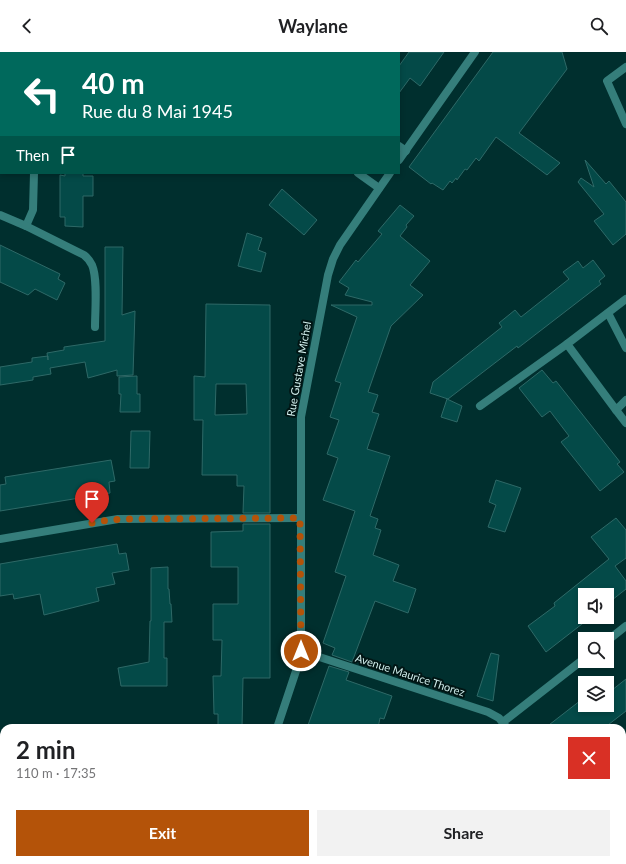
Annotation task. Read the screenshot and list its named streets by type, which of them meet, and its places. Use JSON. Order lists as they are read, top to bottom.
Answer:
{
  "streets": {
    "street": ["Rue Gustave Michel", "Avenue Maurice Thorez"]
  },
  "crossings": [
    ["Rue Gustave Michel", "Avenue Maurice Thorez"]
  ],
  "page": {
    "header": "Waylane",
    "turn": ["40 m", "Rue du 8 Mai 1945"],
    "then": "Then",
    "heading": ["2 min", "110 m · 17:35"],
    "buttons": ["Exit", "Share"]
  }
}
